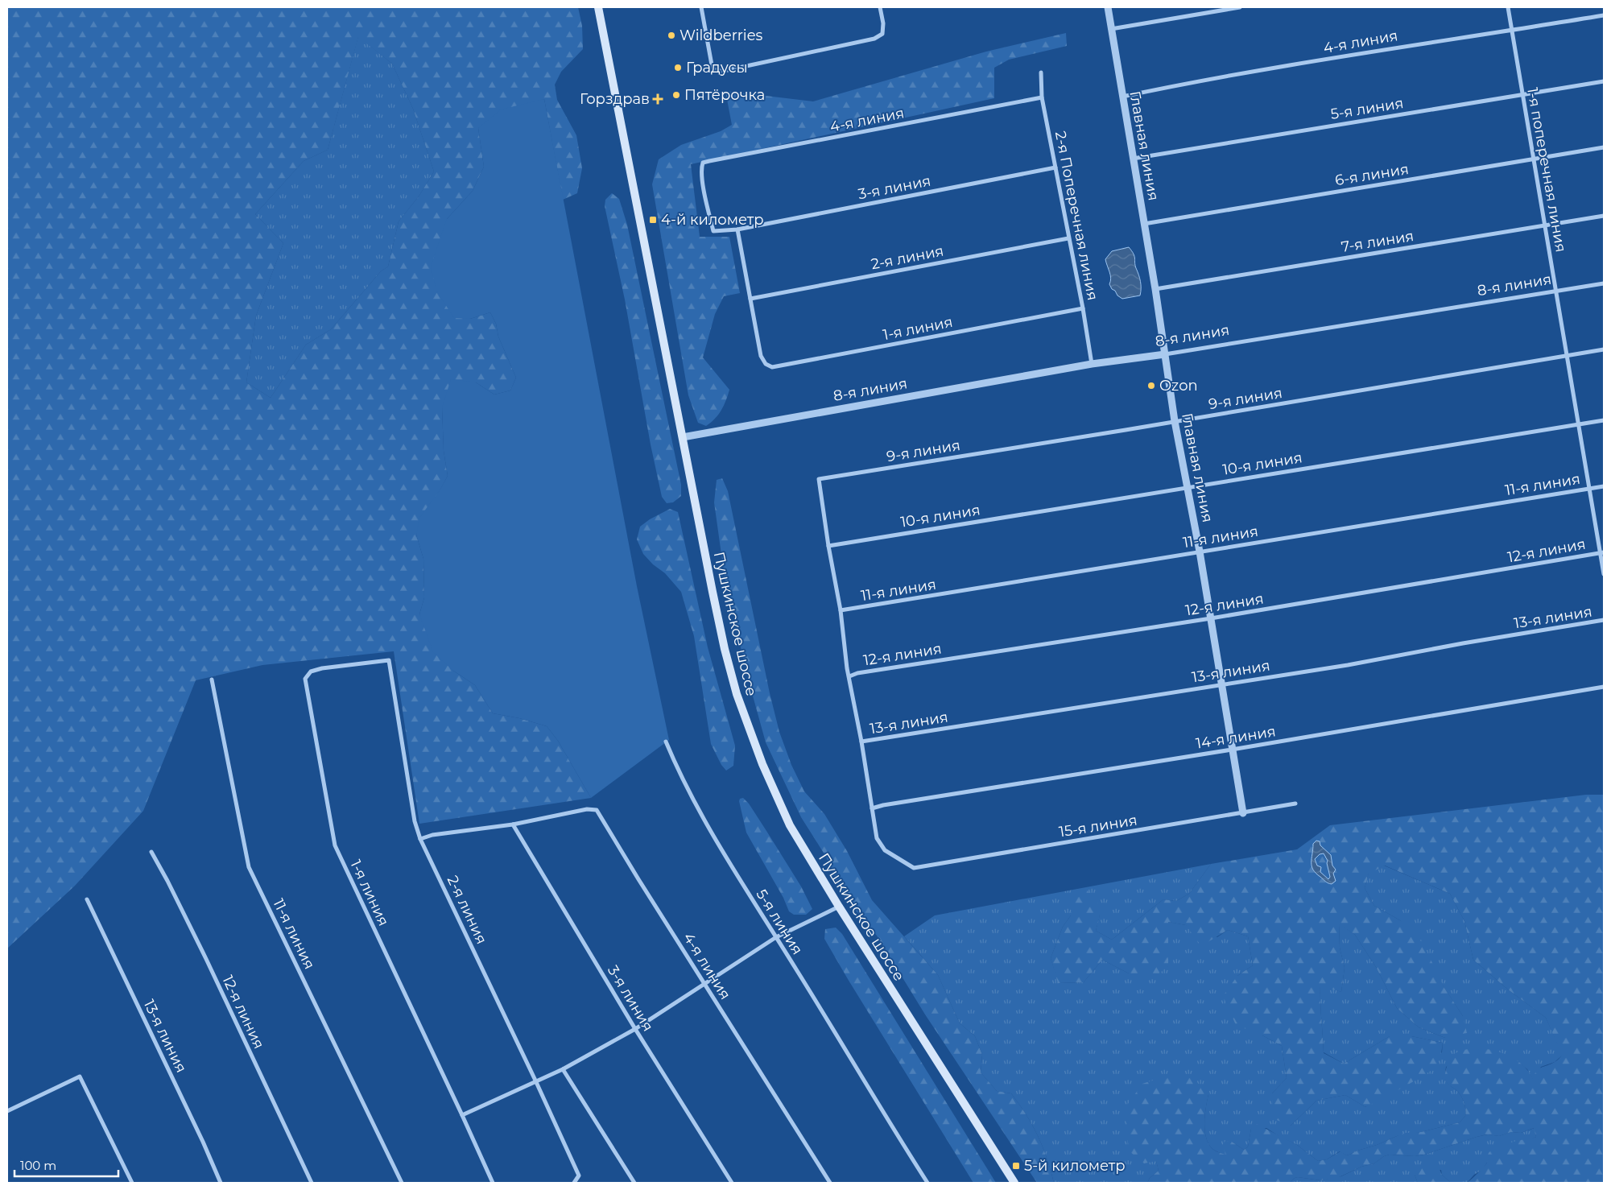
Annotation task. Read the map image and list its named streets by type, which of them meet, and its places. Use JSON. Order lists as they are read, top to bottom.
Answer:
{
  "streets": {
    "main road": ["Пушкинское шоссе"],
    "street": [
      "4-я линия",
      "5-я линия",
      "Главная линия",
      "1-я поперечная линия",
      "6-я линия",
      "3-я линия",
      "2-я Поперечная линия",
      "7-я линия",
      "2-я линия",
      "8-я линия",
      "1-я линия",
      "9-я линия",
      "10-я линия",
      "11-я линия",
      "12-я линия",
      "13-я линия",
      "14-я линия",
      "15-я линия"
    ]
  },
  "crossings": [
    ["4-я линия", "Главная линия"],
    ["4-я линия", "1-я поперечная линия"],
    ["4-я линия", "3-я линия"],
    ["4-я линия", "2-я Поперечная линия"],
    ["5-я линия", "Главная линия"],
    ["5-я линия", "1-я поперечная линия"],
    ["Главная линия", "6-я линия"],
    ["Главная линия", "7-я линия"],
    ["Главная линия", "8-я линия"],
    ["Главная линия", "9-я линия"],
    ["Главная линия", "10-я линия"],
    ["Главная линия", "11-я линия"],
    ["Главная линия", "12-я линия"],
    ["Главная линия", "13-я линия"],
    ["Главная линия", "14-я линия"],
    ["Главная линия", "15-я линия"],
    ["1-я поперечная линия", "6-я линия"],
    ["1-я поперечная линия", "7-я линия"],
    ["1-я поперечная линия", "8-я линия"],
    ["1-я поперечная линия", "9-я линия"],
    ["1-я поперечная линия", "10-я линия"],
    ["1-я поперечная линия", "11-я линия"],
    ["1-я поперечная линия", "12-я линия"],
    ["3-я линия", "2-я Поперечная линия"],
    ["2-я Поперечная линия", "2-я линия"],
    ["2-я Поперечная линия", "8-я линия"],
    ["2-я Поперечная линия", "1-я линия"],
    ["2-я линия", "1-я линия"],
    ["8-я линия", "Пушкинское шоссе"],
    ["9-я линия", "10-я линия"],
    ["14-я линия", "15-я линия"]
  ],
  "places": {
    "other": [
      "Wildberries",
      "Градусы",
      "Пятёрочка",
      "Ozon"
    ],
    "health": ["Горздрав"],
    "transit": ["4-й километр", "5-й километр"]
  },
  "scale_bar": "100 m"
}
